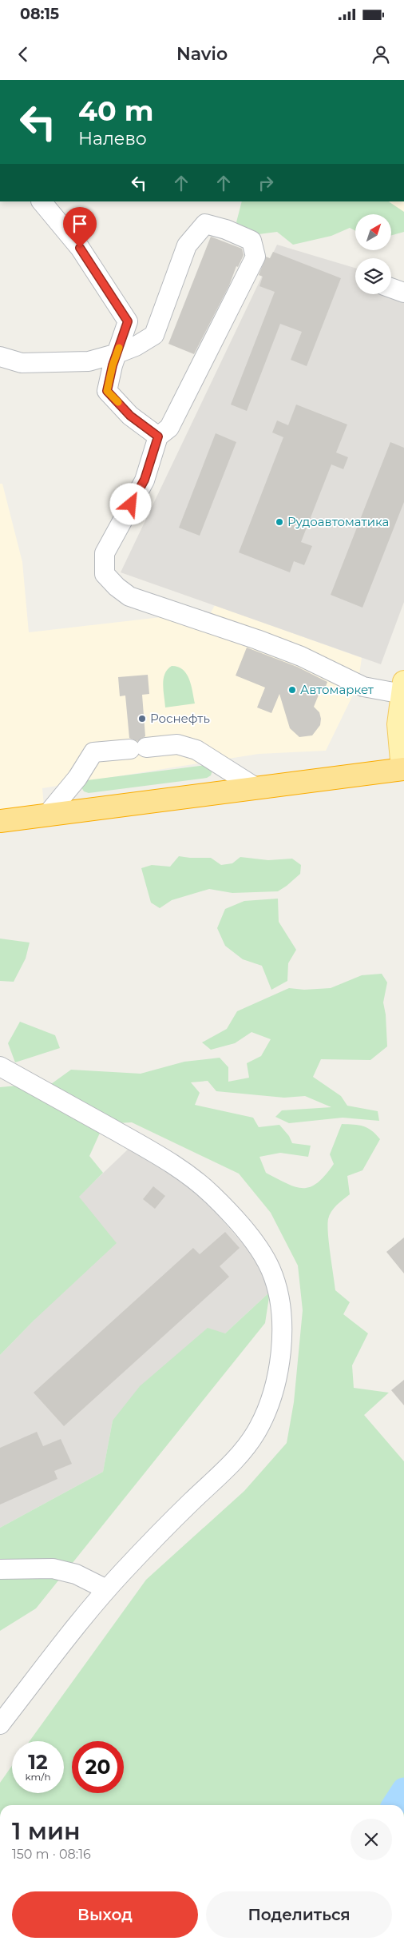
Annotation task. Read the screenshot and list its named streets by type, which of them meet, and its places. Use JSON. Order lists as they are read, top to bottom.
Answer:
{
  "places": ["Рудоавтоматика", "Автомаркет", "Роснефть"],
  "north": "top right",
  "page": {
    "status": "08:15",
    "header": "Navio",
    "turn": ["40 m", "Налево"],
    "speed": "12 km/h",
    "limit": "20",
    "heading": ["1 мин", "150 m · 08:16"],
    "buttons": ["Выход", "Поделиться"]
  }
}
